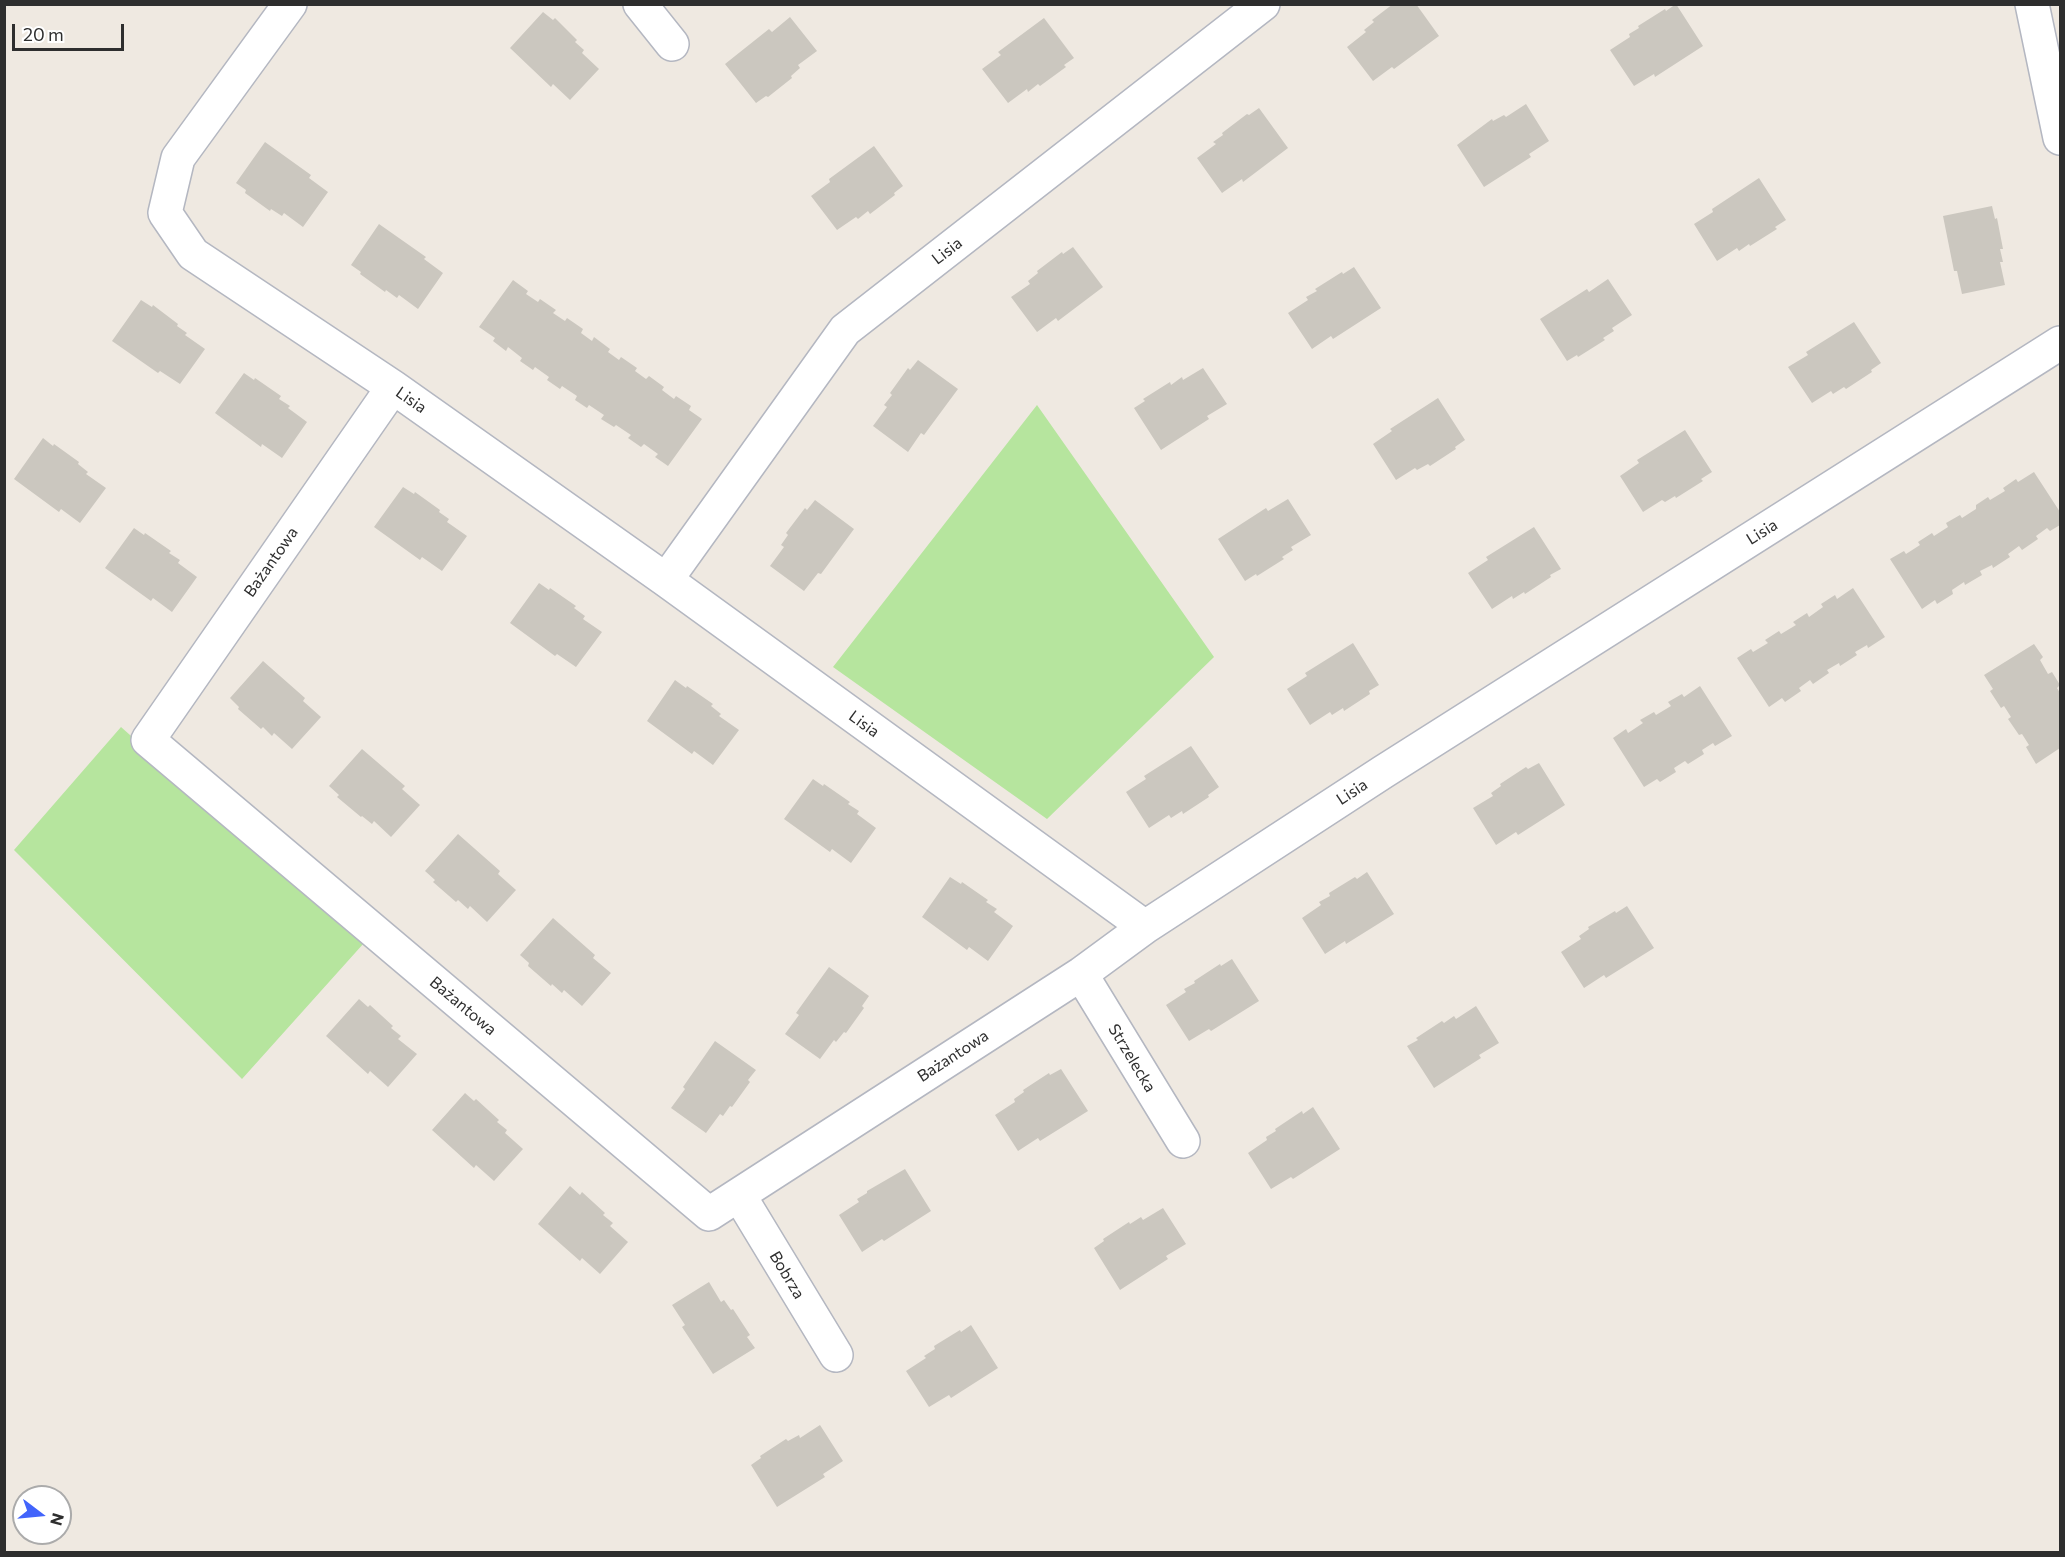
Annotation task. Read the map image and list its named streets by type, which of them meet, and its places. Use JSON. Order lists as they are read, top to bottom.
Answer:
{
  "streets": {
    "street": [
      "Lisia",
      "Bażantowa",
      "Strzelecka",
      "Bobrza"
    ]
  },
  "crossings": [
    ["Lisia", "Bażantowa"],
    ["Bażantowa", "Strzelecka"],
    ["Bażantowa", "Bobrza"]
  ],
  "scale_bar": "20 m",
  "north": "right"
}
